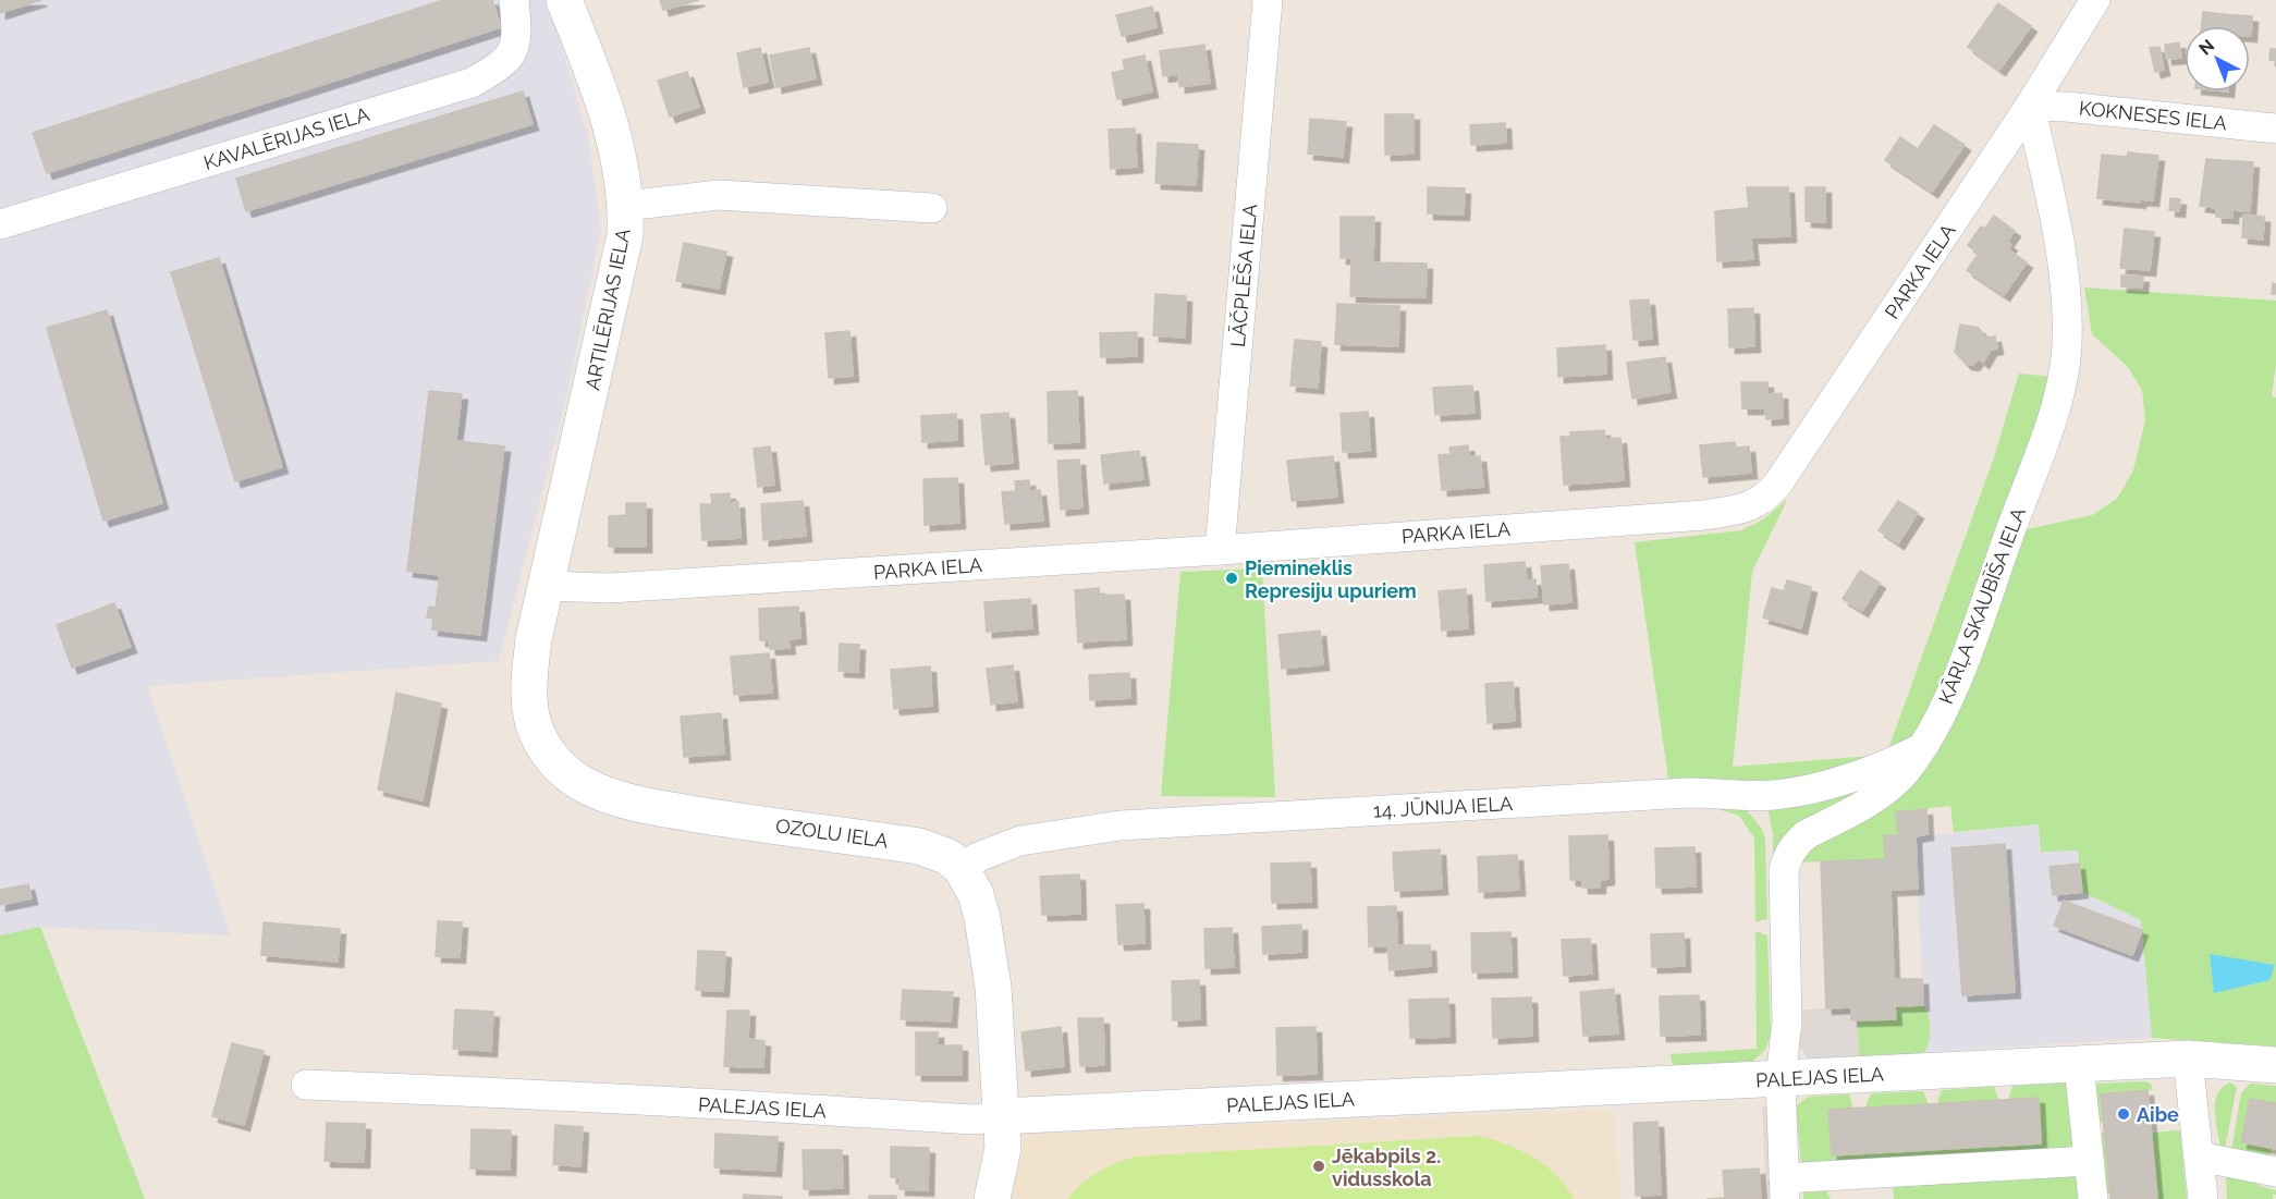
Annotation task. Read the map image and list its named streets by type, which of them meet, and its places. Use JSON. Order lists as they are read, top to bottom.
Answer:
{
  "streets": {
    "street": [
      "KOKNESES IELA",
      "KAVALĒRIJAS IELA",
      "PARKA IELA",
      "LĀČPLĒŠA IELA",
      "ARTILĒRIJAS IELA",
      "KĀRĻA SKAUBĪŠA IELA",
      "14. JŪNIJA IELA",
      "OZOLU IELA",
      "PALEJAS IELA"
    ]
  },
  "crossings": [
    ["KOKNESES IELA", "PARKA IELA"],
    ["KOKNESES IELA", "KĀRĻA SKAUBĪŠA IELA"],
    ["PARKA IELA", "LĀČPLĒŠA IELA"],
    ["PARKA IELA", "ARTILĒRIJAS IELA"],
    ["PARKA IELA", "KĀRĻA SKAUBĪŠA IELA"],
    ["PARKA IELA", "OZOLU IELA"],
    ["ARTILĒRIJAS IELA", "OZOLU IELA"],
    ["KĀRĻA SKAUBĪŠA IELA", "14. JŪNIJA IELA"],
    ["KĀRĻA SKAUBĪŠA IELA", "PALEJAS IELA"],
    ["14. JŪNIJA IELA", "OZOLU IELA"],
    ["OZOLU IELA", "PALEJAS IELA"]
  ],
  "places": ["Piemineklis Represiju upuriem", "Aibe", "Jēkabpils 2. vidusskola"],
  "north": "top left"
}
